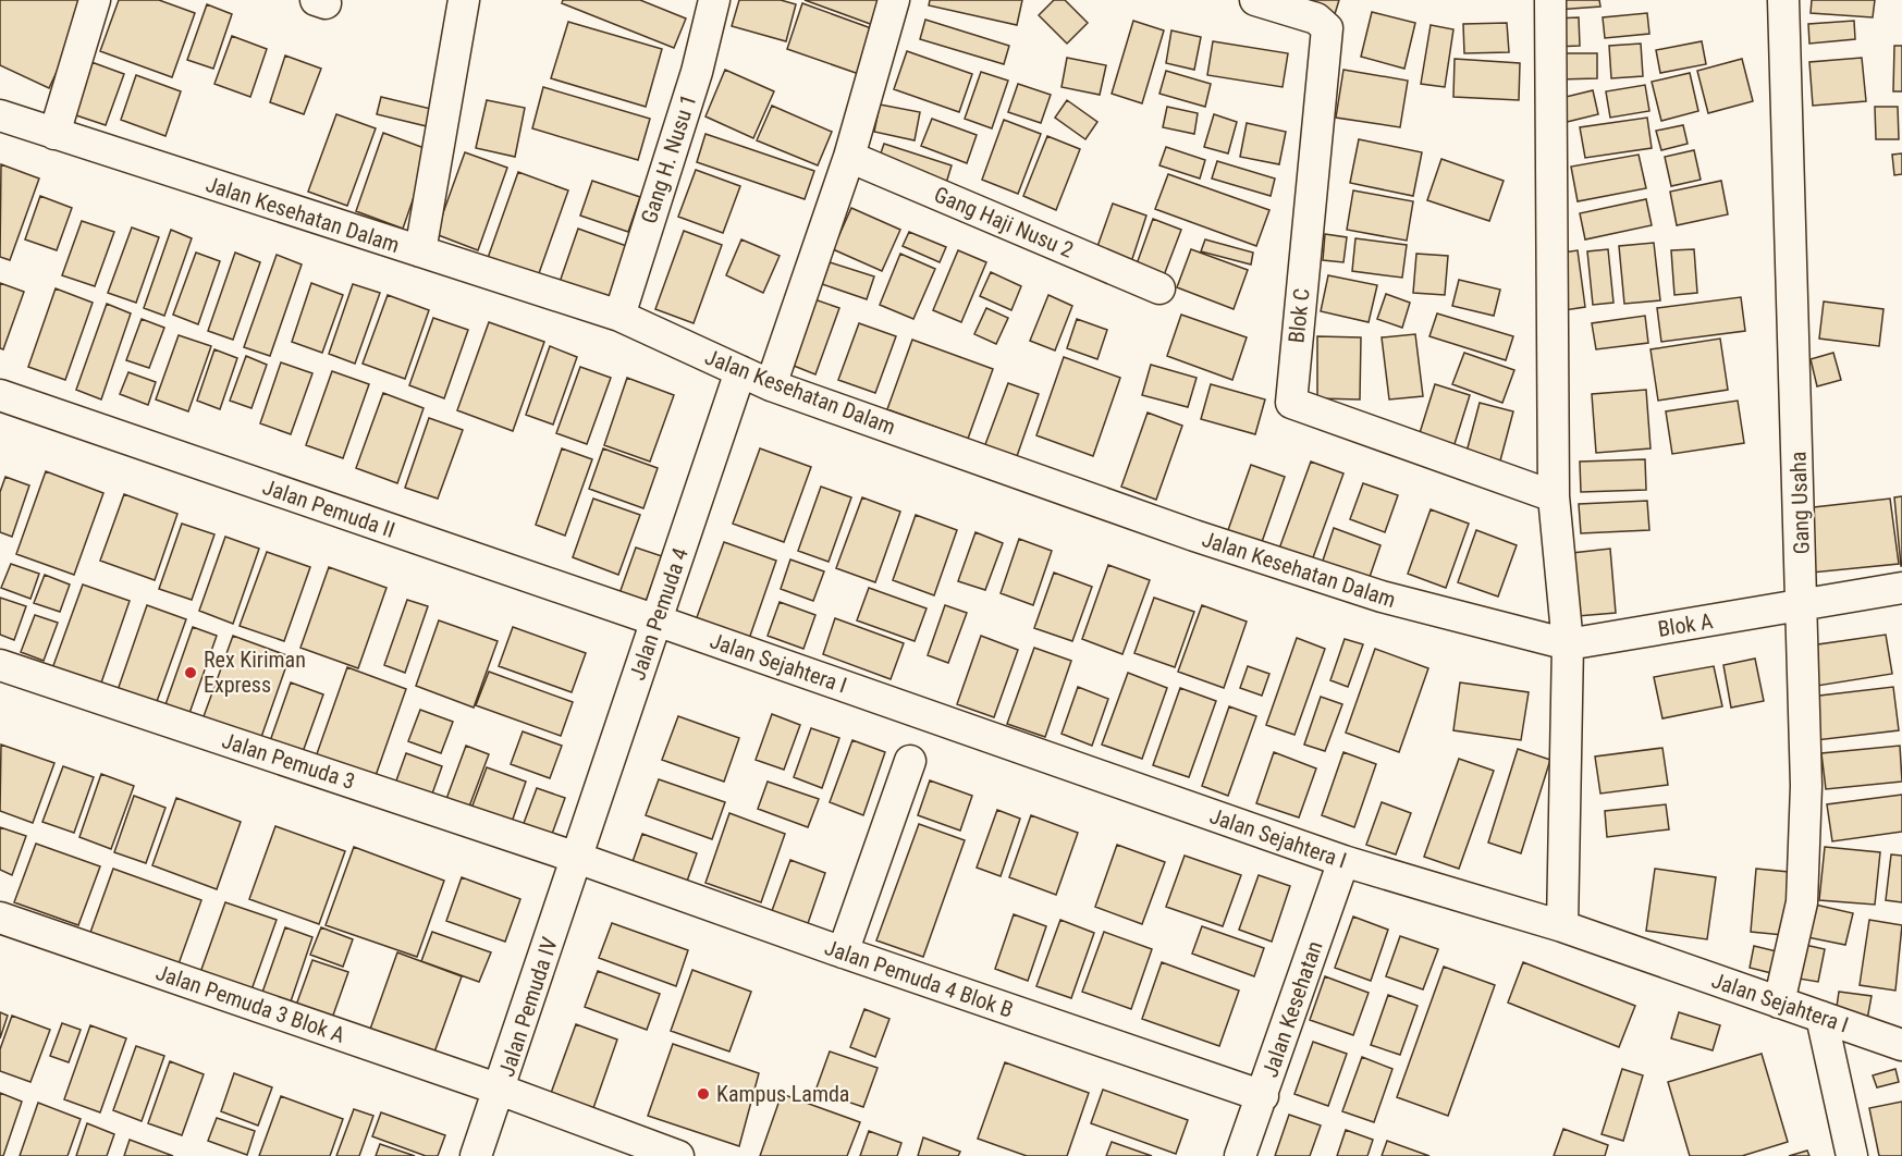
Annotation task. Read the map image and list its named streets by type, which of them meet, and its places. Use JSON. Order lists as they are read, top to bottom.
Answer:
{
  "streets": {
    "street": [
      "Gang H. Nusu 1",
      "Jalan Kesehatan Dalam",
      "Gang Haji Nusu 2",
      "Blok C",
      "Gang Usaha",
      "Jalan Pemuda II",
      "Jalan Pemuda 4",
      "Blok A",
      "Jalan Sejahtera I",
      "Jalan Pemuda 3",
      "Jalan Pemuda 4 Blok B",
      "Jalan Pemuda 3 Blok A",
      "Jalan Pemuda IV",
      "Jalan Kesehatan"
    ]
  },
  "crossings": [
    ["Gang H. Nusu 1", "Jalan Kesehatan Dalam"],
    ["Jalan Kesehatan Dalam", "Jalan Pemuda 4"],
    ["Jalan Kesehatan Dalam", "Blok A"],
    ["Gang Usaha", "Blok A"],
    ["Gang Usaha", "Jalan Sejahtera I"],
    ["Jalan Pemuda II", "Jalan Pemuda 4"],
    ["Jalan Pemuda II", "Jalan Sejahtera I"],
    ["Jalan Pemuda 4", "Jalan Sejahtera I"],
    ["Jalan Pemuda 4", "Jalan Pemuda 3"],
    ["Jalan Pemuda 4", "Jalan Pemuda 4 Blok B"],
    ["Jalan Pemuda 4", "Jalan Pemuda IV"],
    ["Jalan Sejahtera I", "Jalan Kesehatan"],
    ["Jalan Pemuda 3", "Jalan Pemuda 4 Blok B"],
    ["Jalan Pemuda 3", "Jalan Pemuda IV"],
    ["Jalan Pemuda 4 Blok B", "Jalan Pemuda IV"],
    ["Jalan Pemuda 4 Blok B", "Jalan Kesehatan"],
    ["Jalan Pemuda 3 Blok A", "Jalan Pemuda IV"]
  ],
  "places": ["Rex Kiriman Express", "Kampus Lamda"]
}
